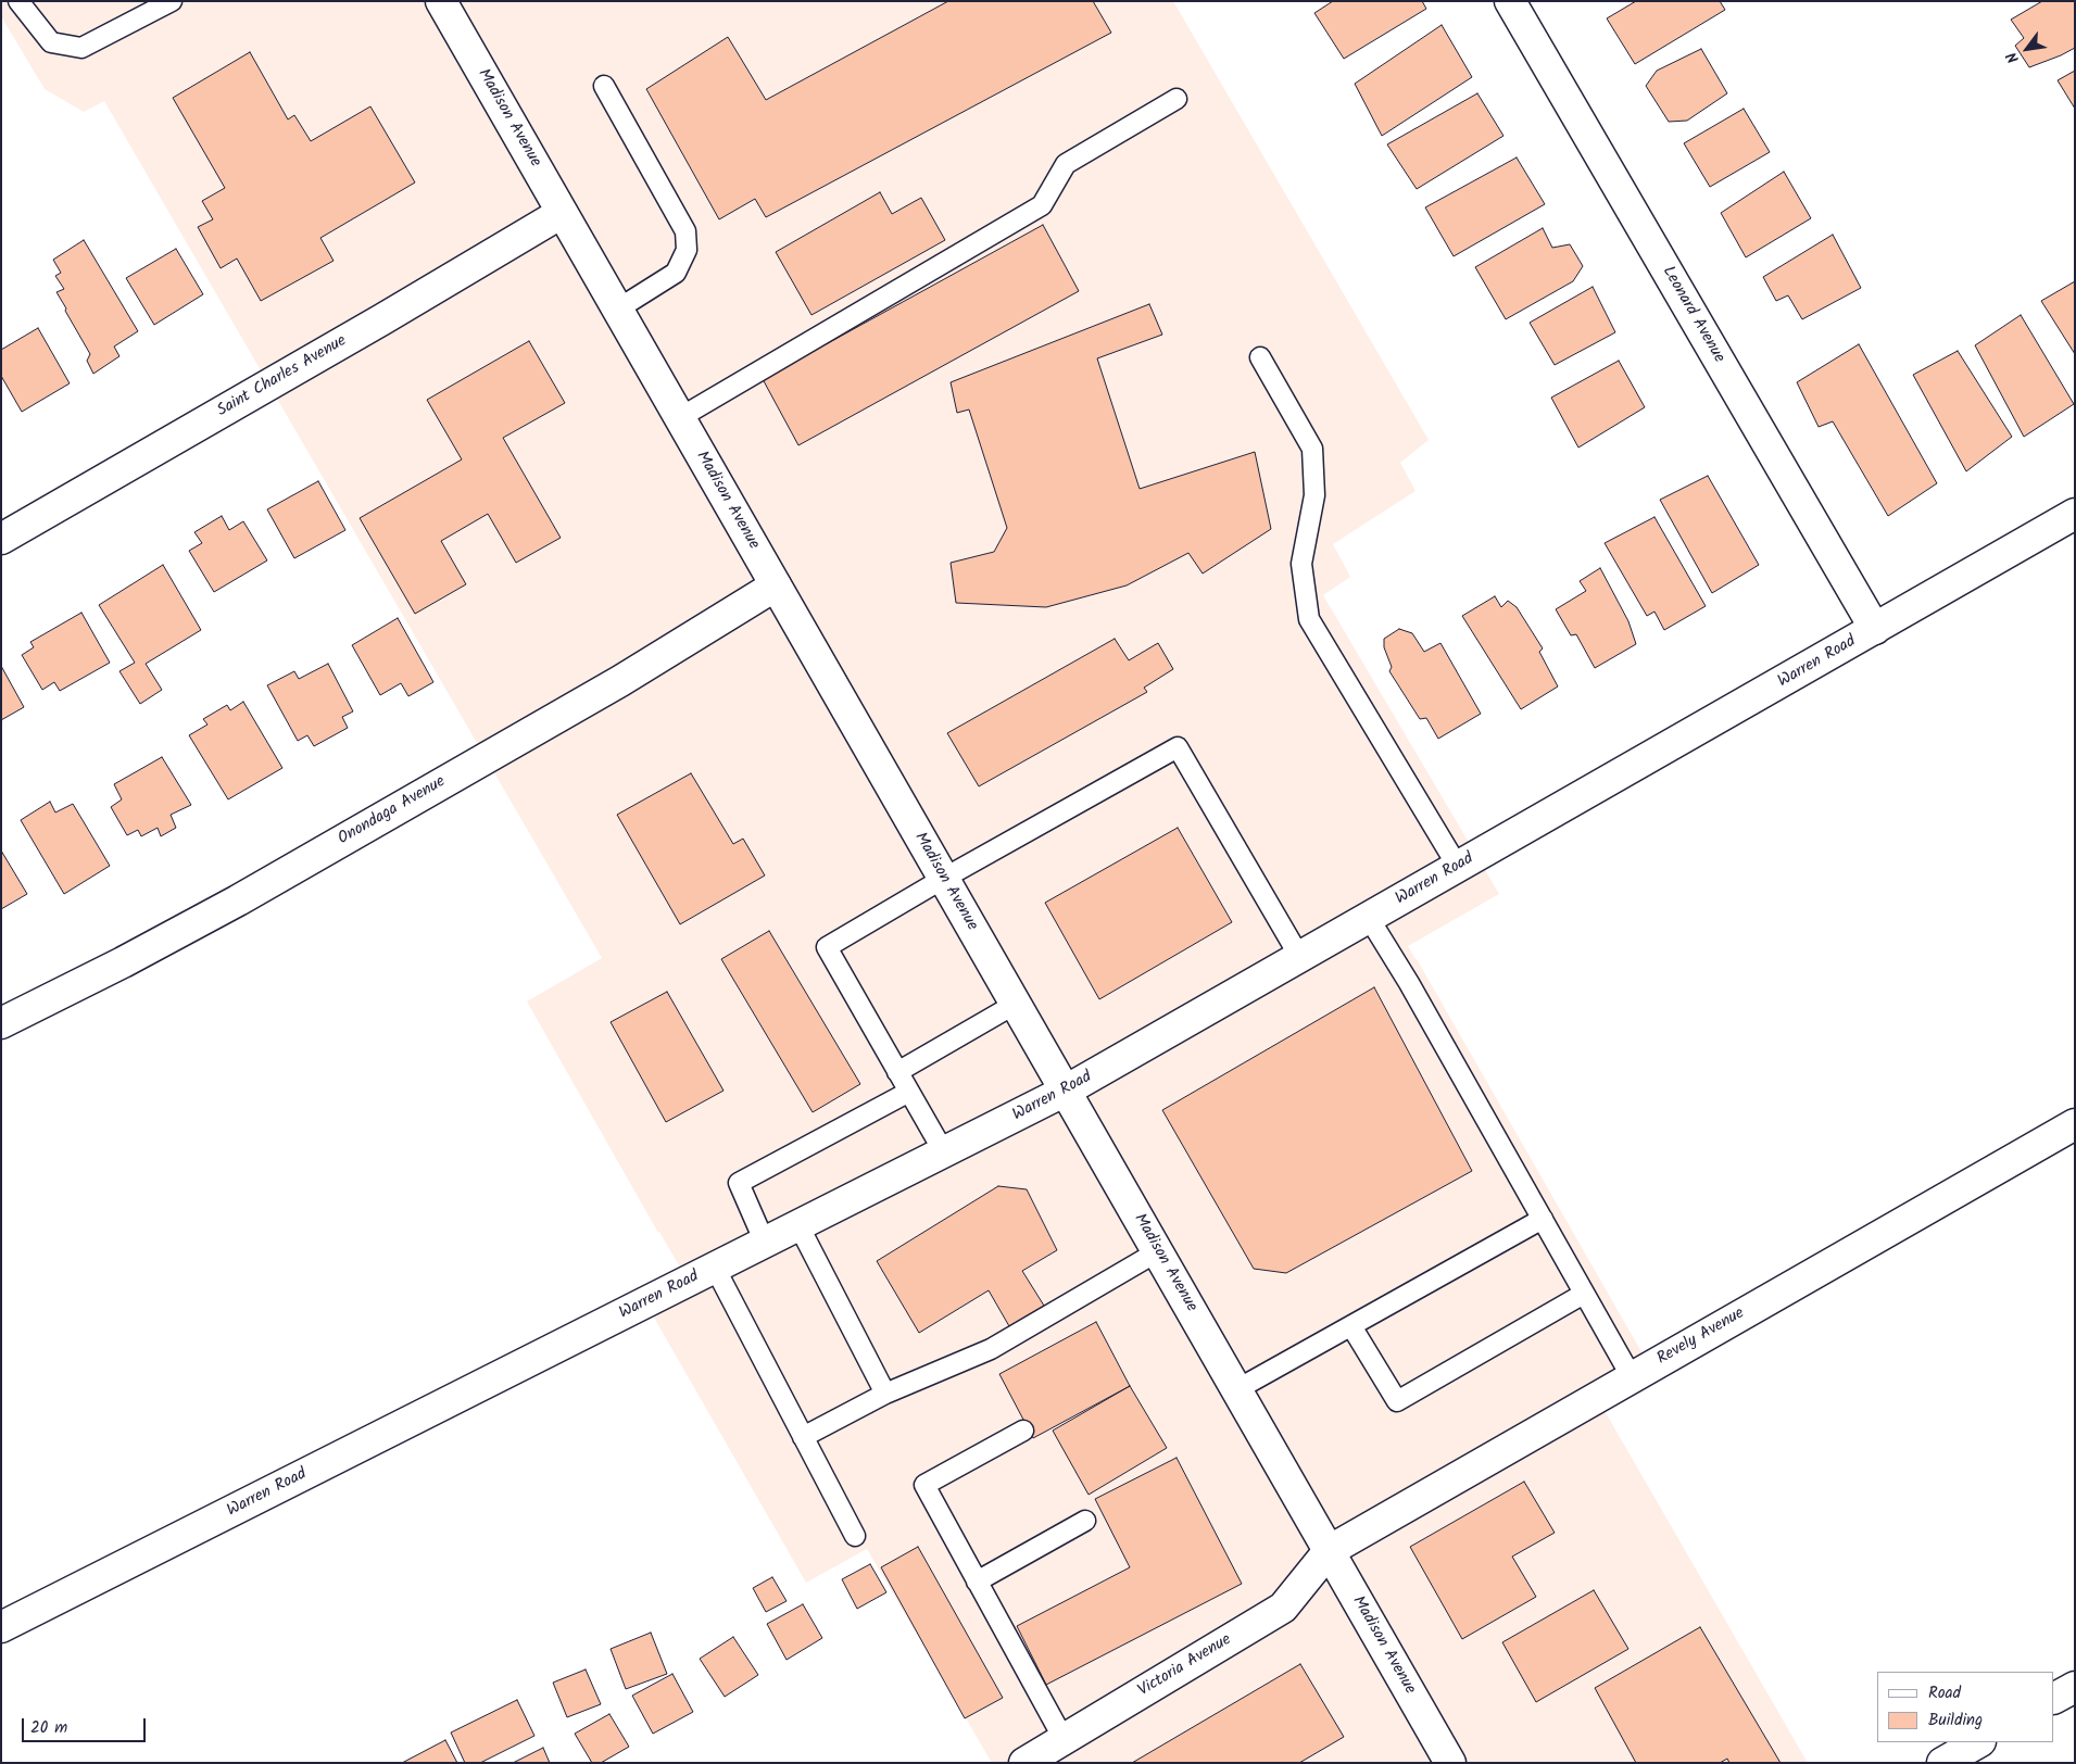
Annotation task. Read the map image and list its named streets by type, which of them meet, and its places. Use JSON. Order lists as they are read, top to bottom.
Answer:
{
  "streets": {
    "main road": [
      "Madison Avenue",
      "Leonard Avenue",
      "Saint Charles Avenue",
      "Warren Road",
      "Onondaga Avenue",
      "Revely Avenue",
      "Victoria Avenue"
    ]
  },
  "crossings": [
    ["Madison Avenue", "Saint Charles Avenue"],
    ["Madison Avenue", "Warren Road"],
    ["Madison Avenue", "Onondaga Avenue"],
    ["Madison Avenue", "Revely Avenue"],
    ["Madison Avenue", "Victoria Avenue"],
    ["Leonard Avenue", "Warren Road"],
    ["Revely Avenue", "Victoria Avenue"]
  ],
  "legend": ["Road", "Building"],
  "scale_bar": "20 m",
  "north": "bottom left"
}
